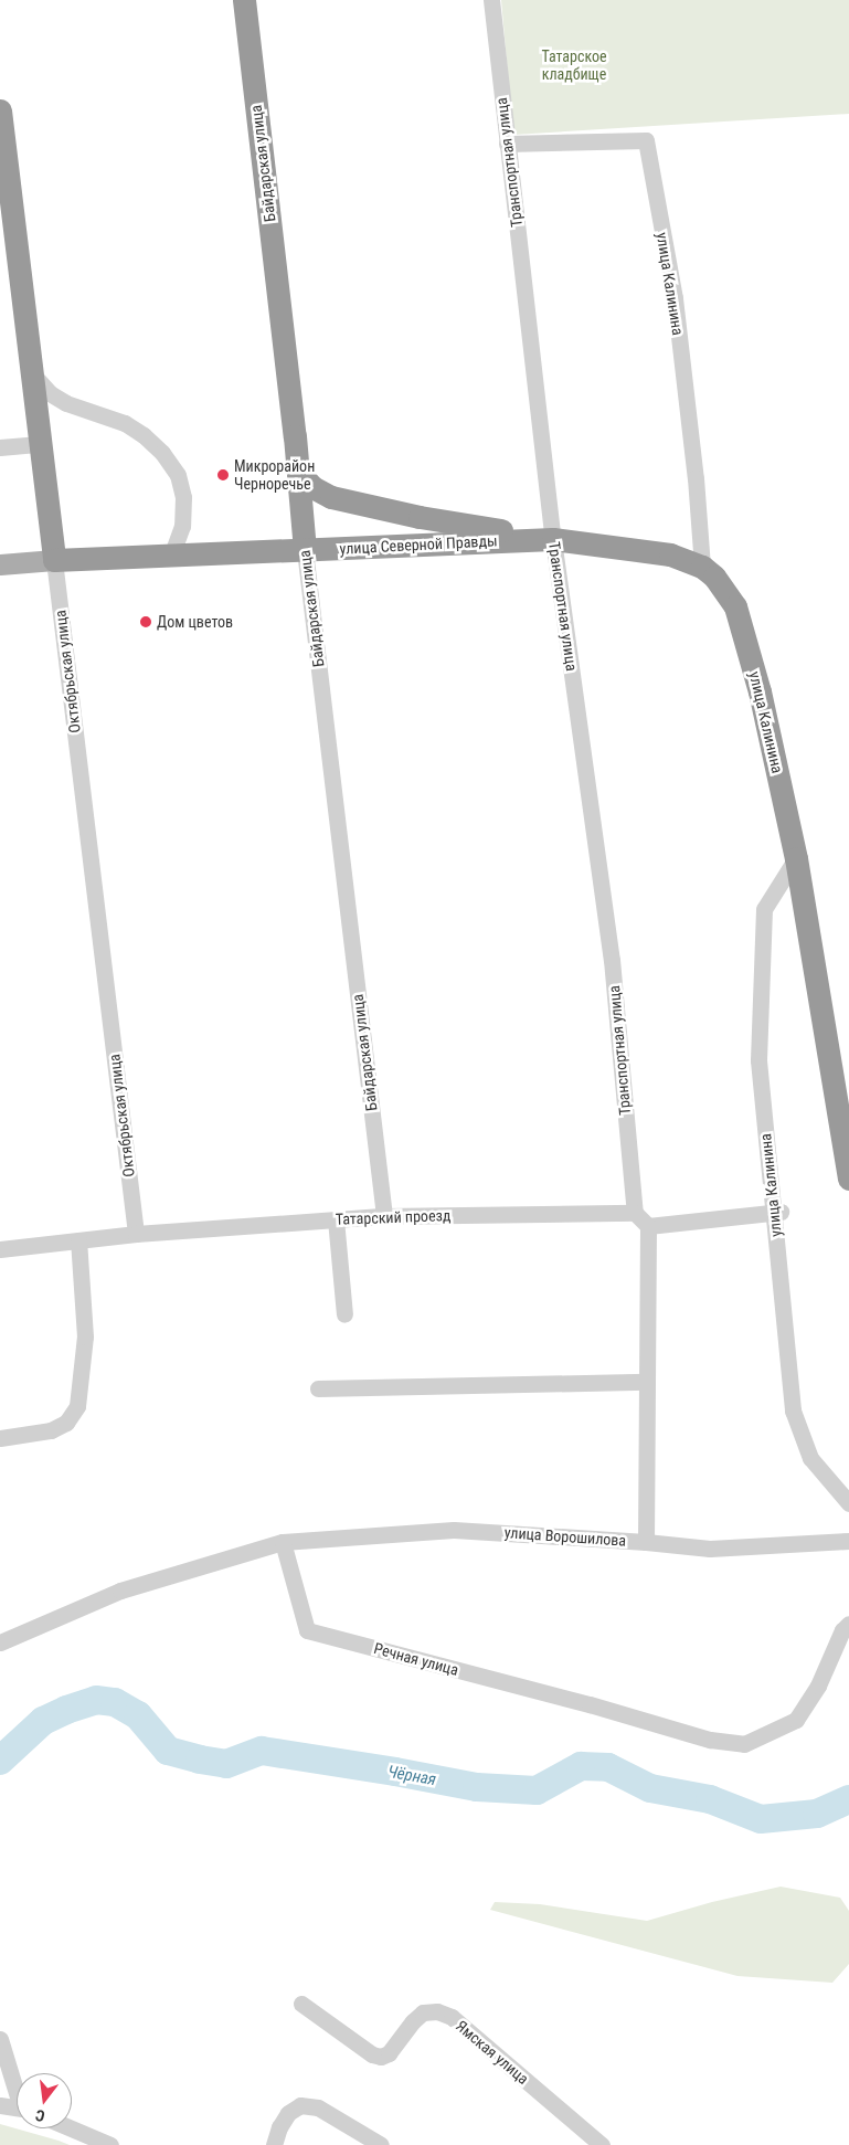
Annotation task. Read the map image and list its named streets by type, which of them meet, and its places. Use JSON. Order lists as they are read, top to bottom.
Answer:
{
  "streets": {
    "highway": [
      "Байдарская улица",
      "улица Калинина",
      "улица Северной Правды",
      "Октябрьская улица"
    ],
    "street": [
      "Транспортная улица",
      "Татарский проезд",
      "улица Ворошилова",
      "Речная улица",
      "Ямская улица"
    ]
  },
  "crossings": [
    ["Транспортная улица", "улица Калинина"],
    ["Транспортная улица", "улица Северной Правды"],
    ["Транспортная улица", "Татарский проезд"],
    ["Байдарская улица", "улица Северной Правды"],
    ["Байдарская улица", "Татарский проезд"],
    ["улица Калинина", "улица Северной Правды"],
    ["улица Северной Правды", "Октябрьская улица"],
    ["Октябрьская улица", "Татарский проезд"],
    ["улица Ворошилова", "Речная улица"]
  ],
  "water": ["Чёрная"],
  "parks": ["Татарское кладбище"],
  "places": ["Микрорайон Черноречье", "Дом цветов"],
  "north": "bottom"
}
